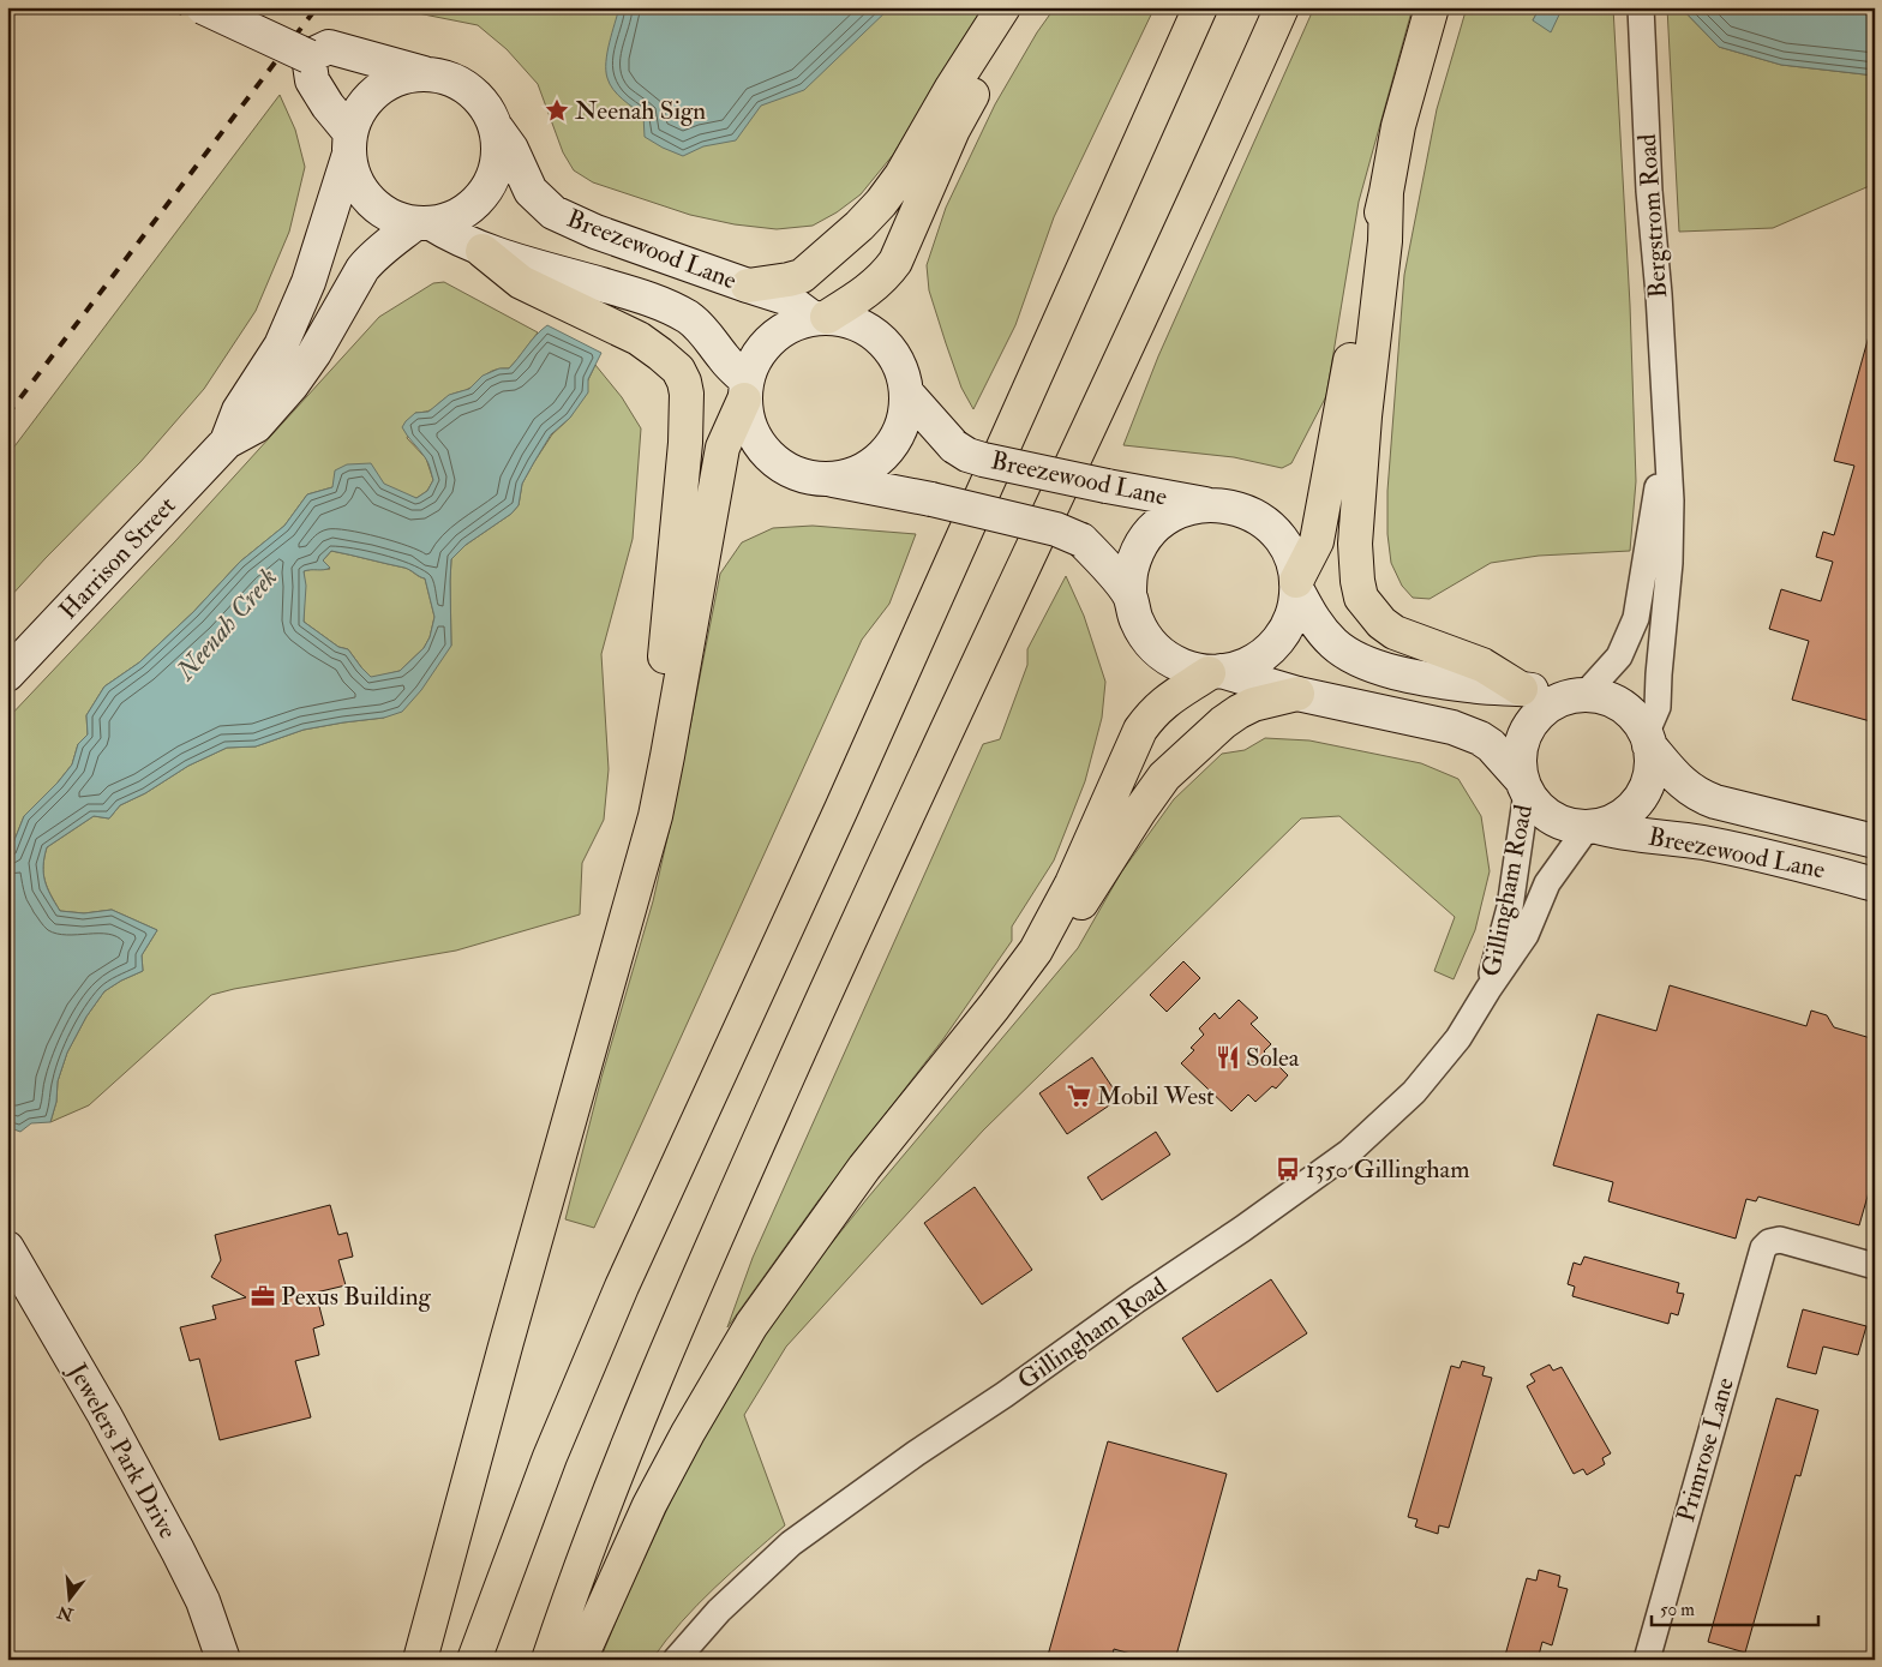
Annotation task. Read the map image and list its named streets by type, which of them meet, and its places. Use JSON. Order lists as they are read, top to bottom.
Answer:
{
  "streets": {
    "main road": ["Breezewood Lane", "Harrison Street", "Jewelers Park Drive"],
    "street": ["Bergstrom Road", "Gillingham Road", "Primrose Lane"]
  },
  "crossings": [
    ["Bergstrom Road", "Breezewood Lane"],
    ["Bergstrom Road", "Gillingham Road"],
    ["Breezewood Lane", "Harrison Street"],
    ["Breezewood Lane", "Gillingham Road"]
  ],
  "water": ["Neenah Creek"],
  "places": {
    "place": ["Neenah Sign"],
    "restaurant": ["Solea"],
    "supermarket": ["Mobil West"],
    "bus stop": ["1350 Gillingham"],
    "office": ["Pexus Building"]
  },
  "scale_bar": "50 m",
  "north": "bottom"
}
